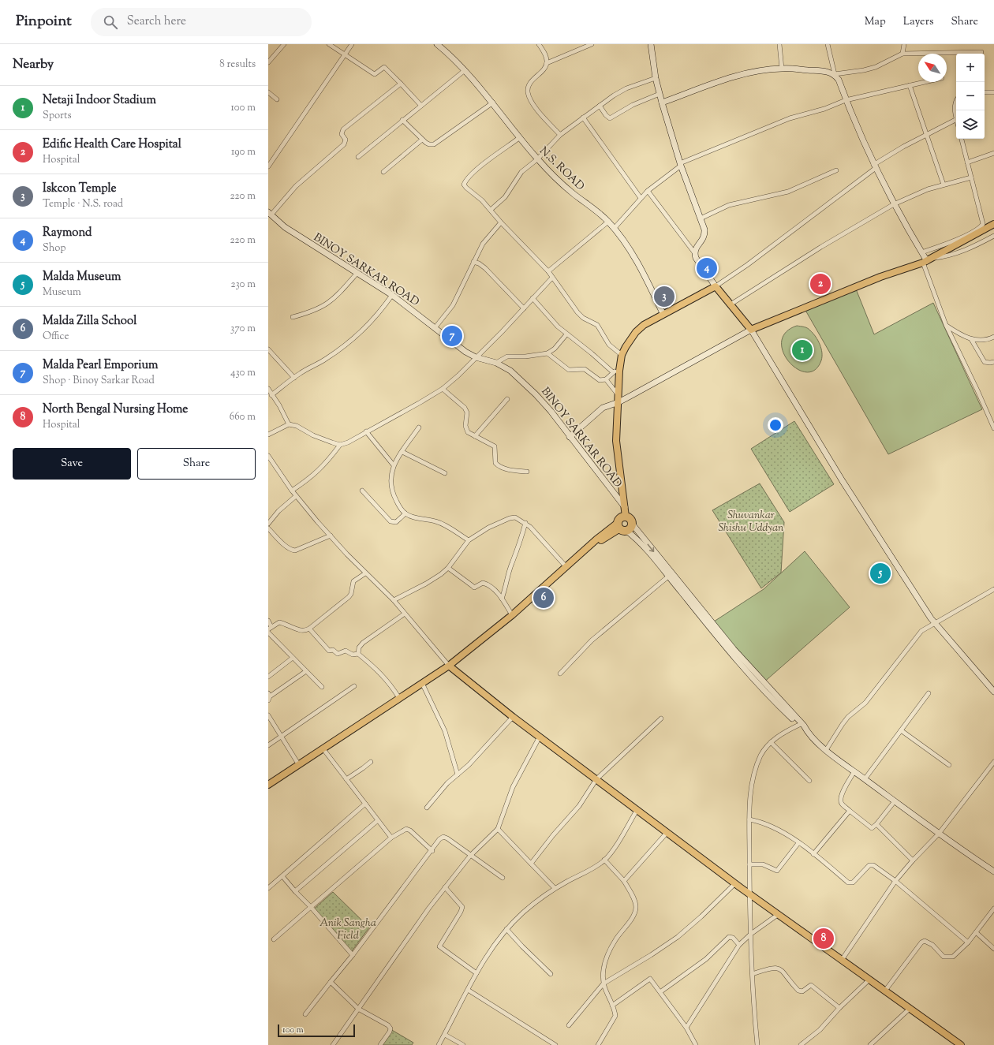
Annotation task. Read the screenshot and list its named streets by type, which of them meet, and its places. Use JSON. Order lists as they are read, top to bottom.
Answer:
{
  "streets": {
    "street": ["N.S. ROAD", "BINOY SARKAR ROAD"]
  },
  "parks": ["Shuvankar Shishu Uddyan", "Anik Sangha Field"],
  "scale_bar": "100 m",
  "north": "top left",
  "page": {
    "header": "Pinpoint",
    "search": "Search here",
    "nav": ["Map", "Layers", "Share"],
    "heading": ["Nearby", "8 results"],
    "map_buttons": ["+", "−"],
    "list": [
      {
        "mark": "1",
        "name": "Netaji Indoor Stadium",
        "note": "Sports",
        "value": "100 m"
      },
      {
        "mark": "2",
        "name": "Edific Health Care Hospital",
        "note": "Hospital",
        "value": "190 m"
      },
      {
        "mark": "3",
        "name": "Iskcon Temple",
        "note": "Temple · N.S. road",
        "value": "220 m"
      },
      {
        "mark": "4",
        "name": "Raymond",
        "note": "Shop",
        "value": "220 m"
      },
      {
        "mark": "5",
        "name": "Malda Museum",
        "note": "Museum",
        "value": "230 m"
      },
      {
        "mark": "6",
        "name": "Malda Zilla School",
        "note": "Office",
        "value": "370 m"
      },
      {
        "mark": "7",
        "name": "Malda Pearl Emporium",
        "note": "Shop · Binoy Sarkar Road",
        "value": "430 m"
      },
      {
        "mark": "8",
        "name": "North Bengal Nursing Home",
        "note": "Hospital",
        "value": "660 m"
      }
    ],
    "pins": [
      "4",
      "2",
      "3",
      "7",
      "1",
      "5",
      "6",
      "8"
    ],
    "buttons": ["Save", "Share"],
    "scale": "100 m"
  }
}
